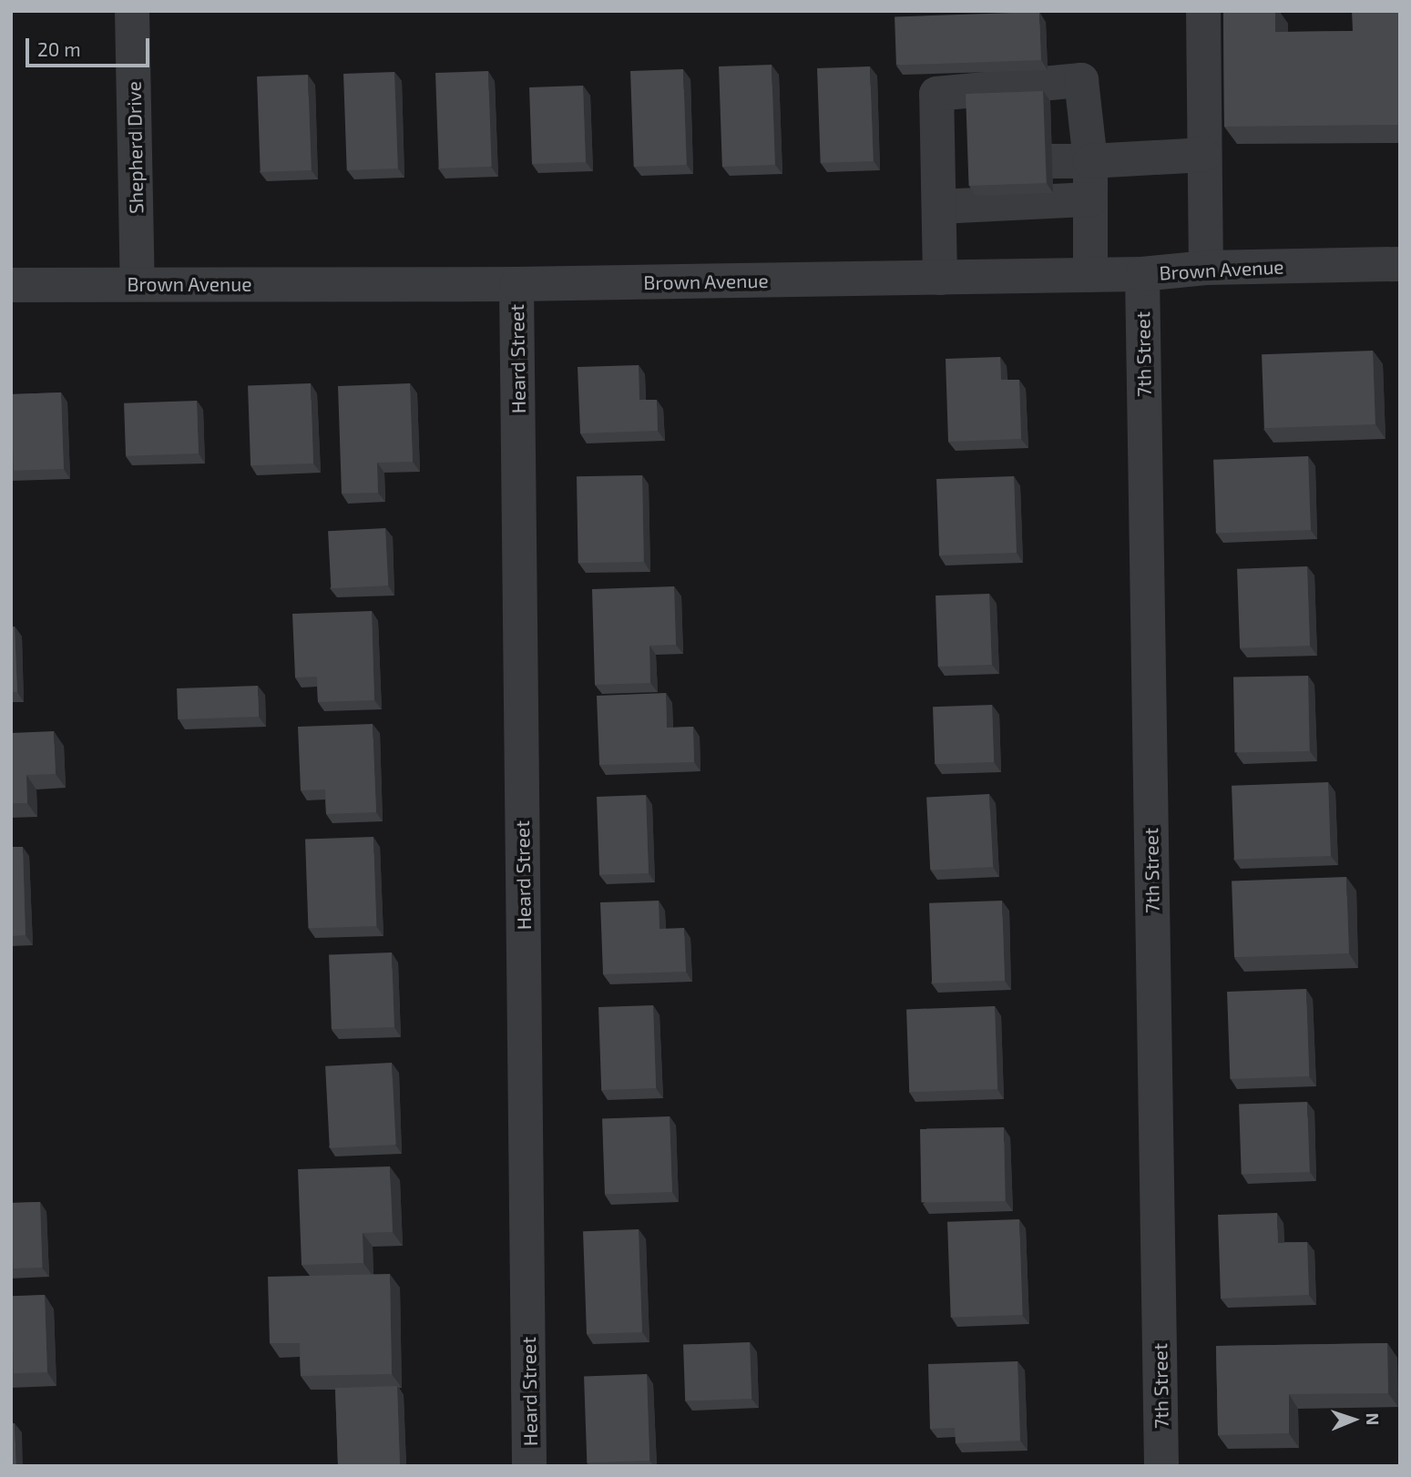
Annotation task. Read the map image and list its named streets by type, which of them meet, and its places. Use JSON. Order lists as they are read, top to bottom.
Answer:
{
  "streets": {
    "street": [
      "Shepherd Drive",
      "Brown Avenue",
      "7th Street",
      "Heard Street"
    ]
  },
  "crossings": [
    ["Shepherd Drive", "Brown Avenue"],
    ["Brown Avenue", "7th Street"],
    ["Brown Avenue", "Heard Street"]
  ],
  "scale_bar": "20 m",
  "north": "right"
}
